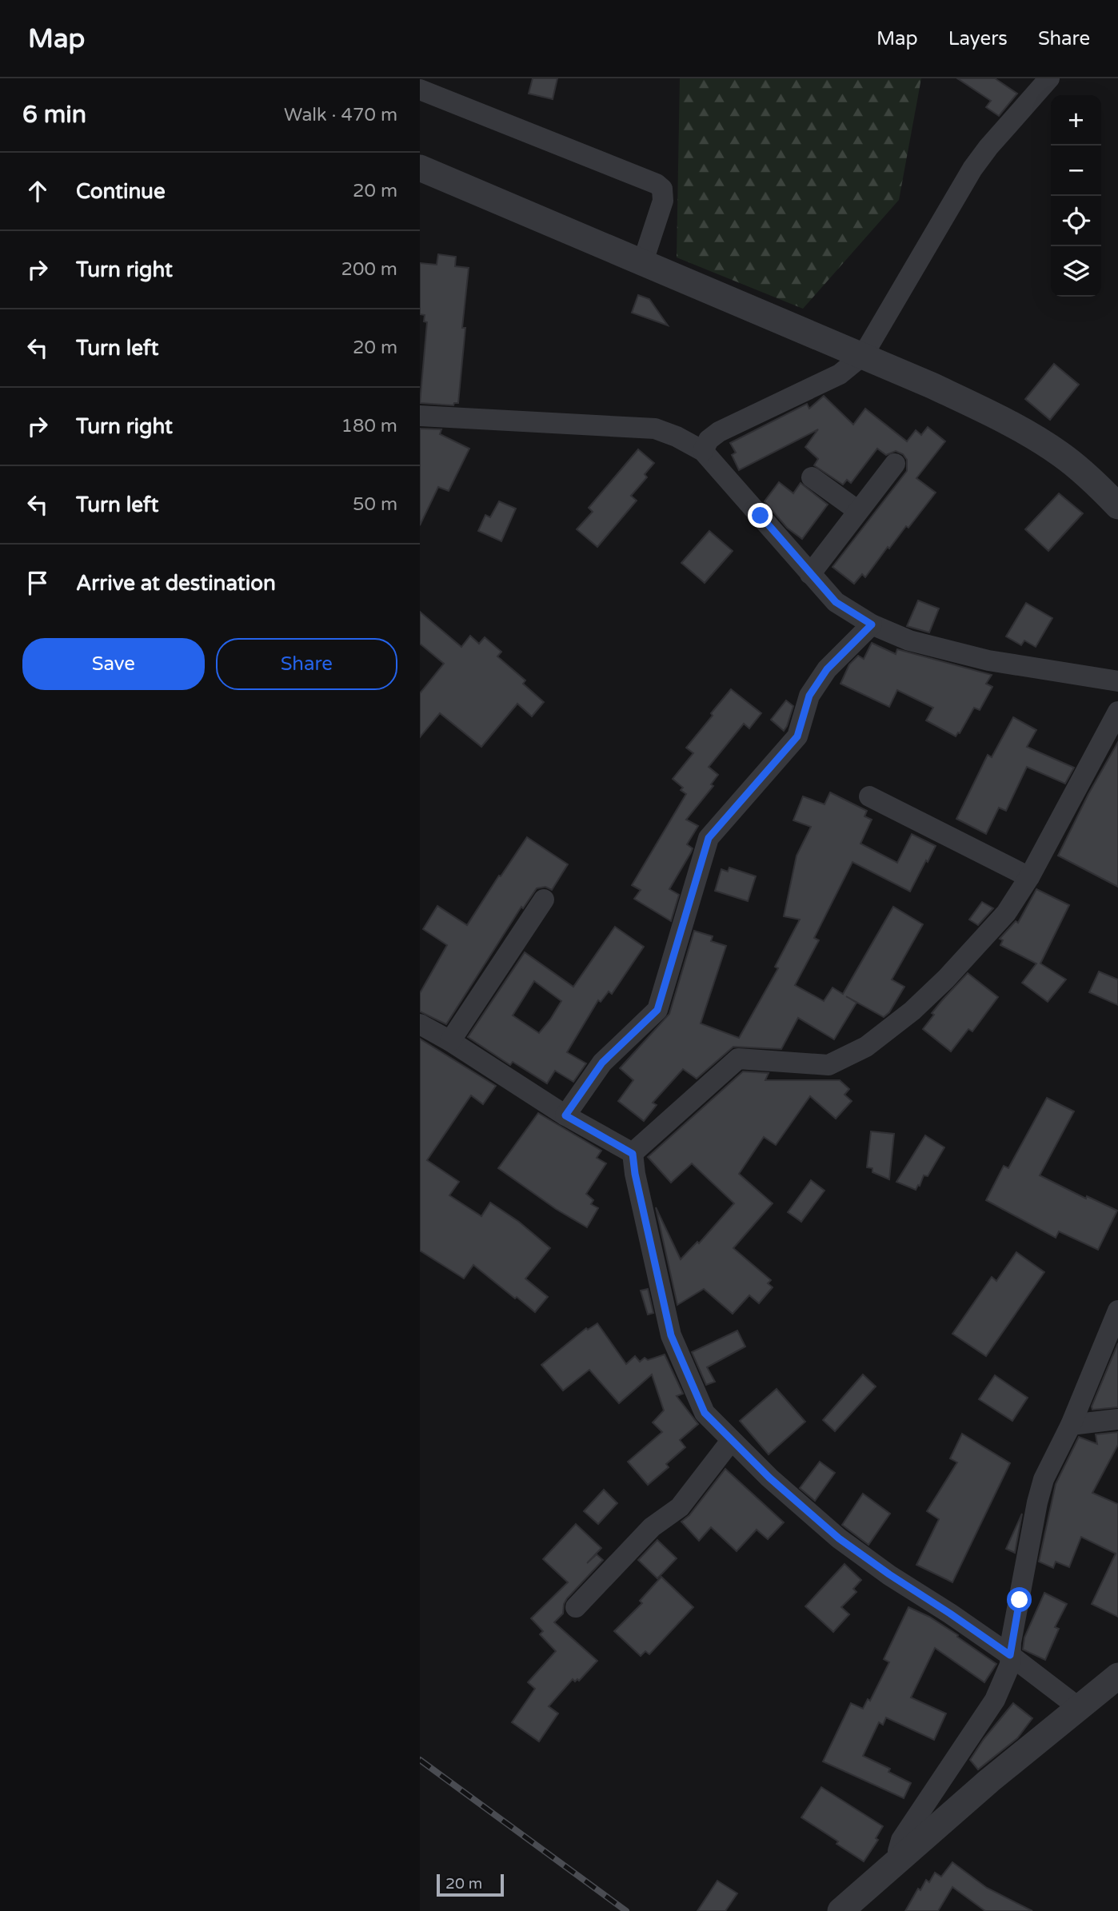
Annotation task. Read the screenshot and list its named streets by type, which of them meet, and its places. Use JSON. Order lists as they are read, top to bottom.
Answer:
{
  "scale_bar": "20 m",
  "page": {
    "header": "Map",
    "nav": ["Map", "Layers", "Share"],
    "heading": ["6 min", "Walk · 470 m"],
    "map_buttons": ["+", "−"],
    "list": [
      ["Continue", "20 m"],
      ["Turn right", "200 m"],
      ["Turn left", "20 m"],
      ["Turn right", "180 m"],
      ["Turn left", "50 m"],
      "Arrive at destination"
    ],
    "buttons": ["Save", "Share"],
    "scale": "20 m"
  }
}
